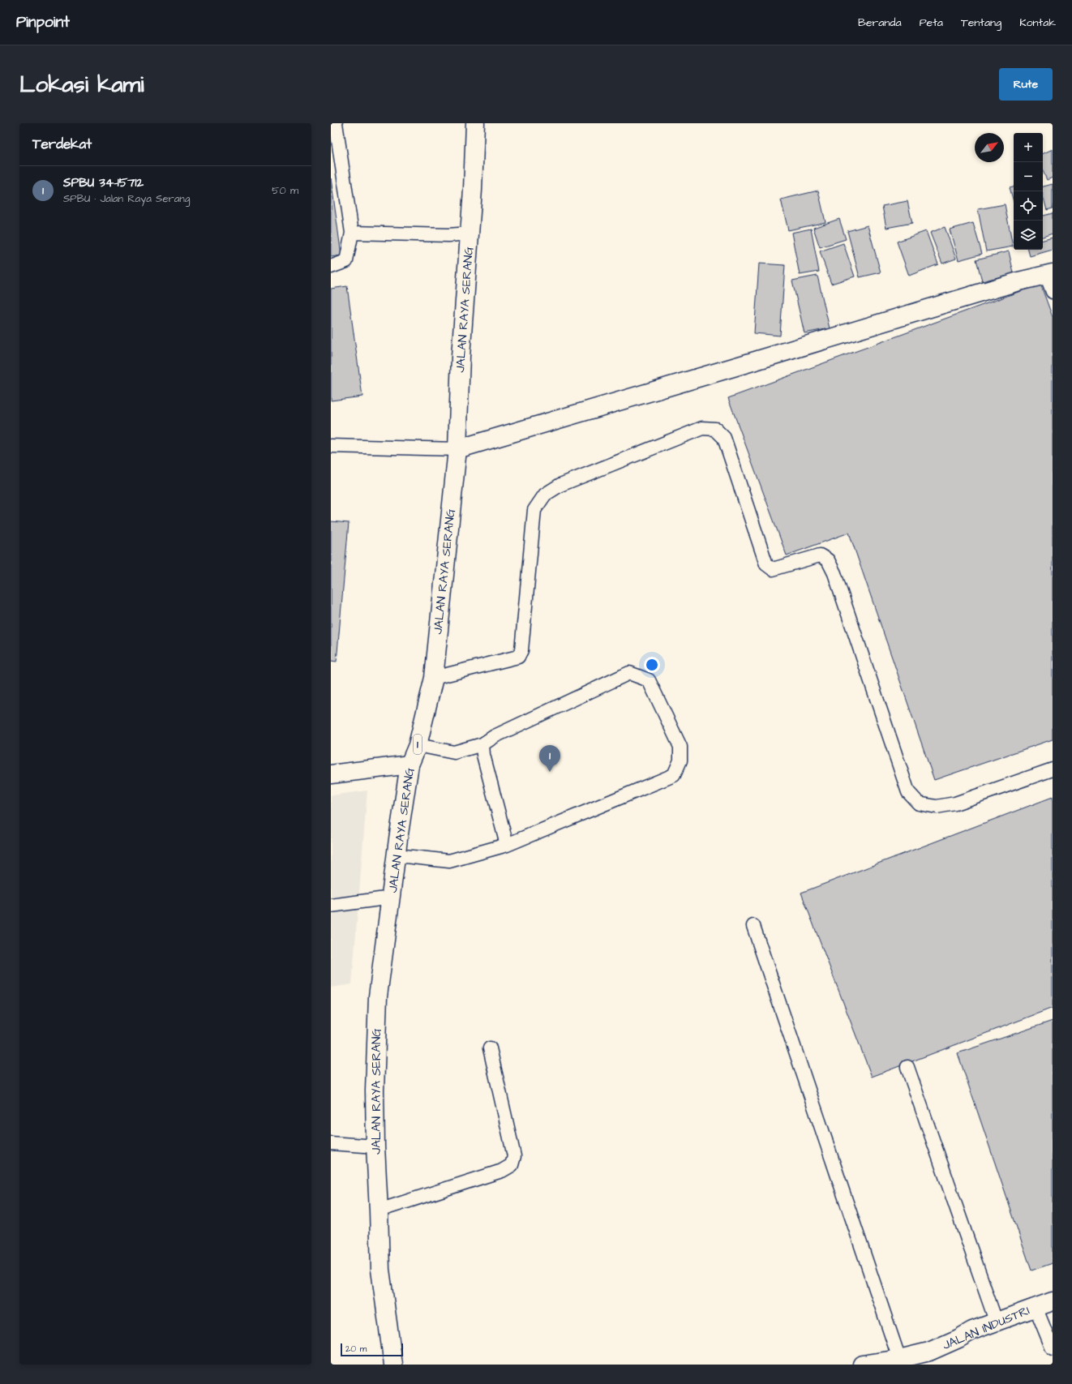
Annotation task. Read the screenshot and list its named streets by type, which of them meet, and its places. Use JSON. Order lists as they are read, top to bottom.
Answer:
{
  "streets": {
    "main road": ["JALAN RAYA SERANG", "1", "JALAN INDUSTRI"]
  },
  "scale_bar": "20 m",
  "north": "top right",
  "page": {
    "header": "Pinpoint",
    "nav": [
      "Beranda",
      "Peta",
      "Tentang",
      "Kontak"
    ],
    "buttons": "Rute",
    "title": "Lokasi kami",
    "heading": "Terdekat",
    "map_buttons": ["+", "−"],
    "list": [
      {
        "mark": "1",
        "name": "SPBU 34-15712",
        "note": "SPBU · Jalan Raya Serang",
        "value": "50 m"
      }
    ],
    "pins": "1",
    "scale": "20 m"
  }
}
